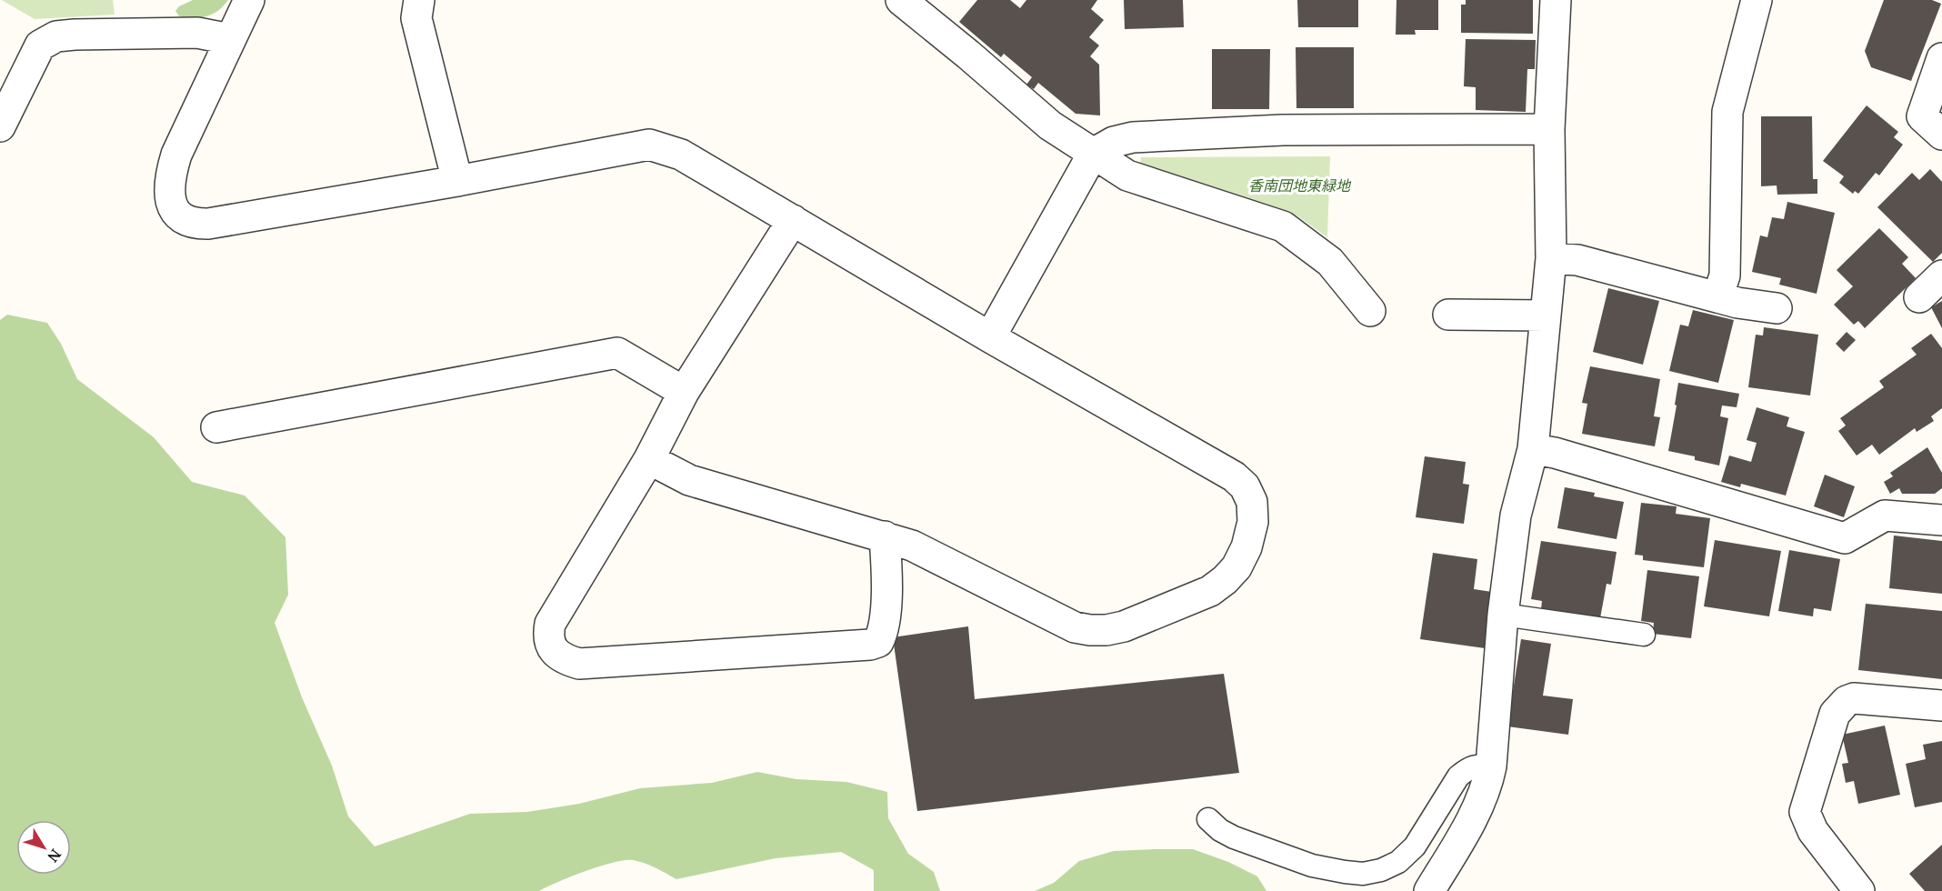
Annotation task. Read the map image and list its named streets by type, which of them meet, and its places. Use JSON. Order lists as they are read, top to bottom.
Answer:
{
  "parks": ["香南団地東緑地"],
  "north": "bottom right"
}
